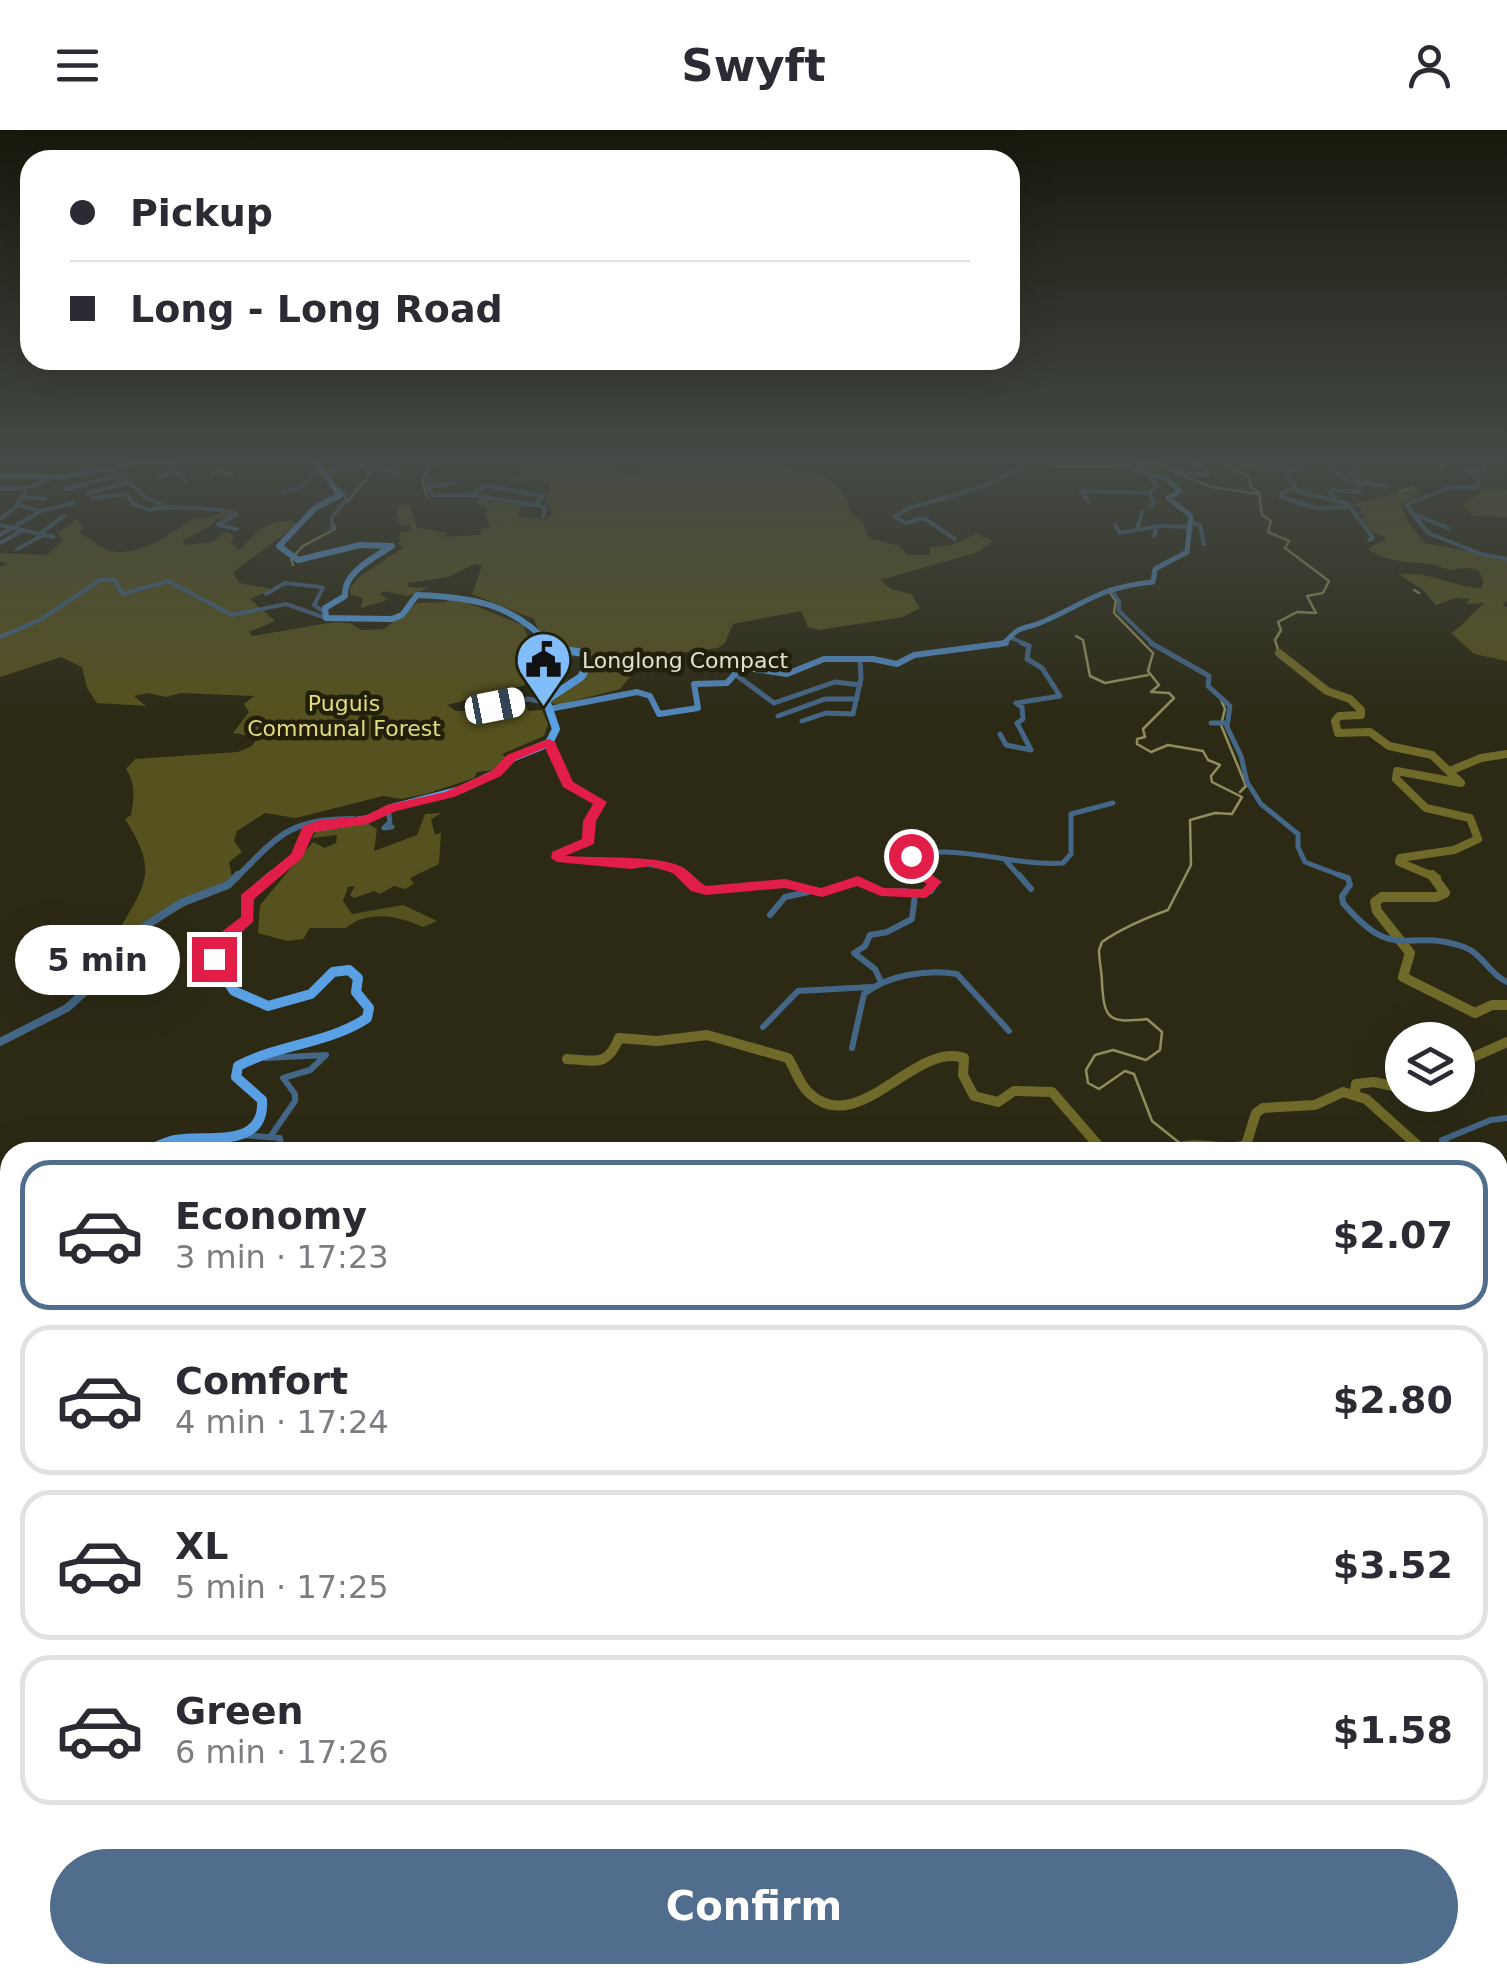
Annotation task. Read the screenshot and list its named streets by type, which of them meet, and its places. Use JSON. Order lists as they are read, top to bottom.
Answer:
{
  "parks": ["Puguis Communal Forest"],
  "places": {
    "public building": ["Longlong Compact"]
  },
  "page": {
    "header": "Swyft",
    "banner": ["Pickup", "Long - Long Road"],
    "bubble": "5 min",
    "list": [
      {
        "name": "Economy",
        "note": "3 min · 17:23",
        "value": "$2.07"
      },
      {
        "name": "Comfort",
        "note": "4 min · 17:24",
        "value": "$2.80"
      },
      {
        "name": "XL",
        "note": "5 min · 17:25",
        "value": "$3.52"
      },
      {
        "name": "Green",
        "note": "6 min · 17:26",
        "value": "$1.58"
      }
    ],
    "buttons": "Confirm"
  }
}
